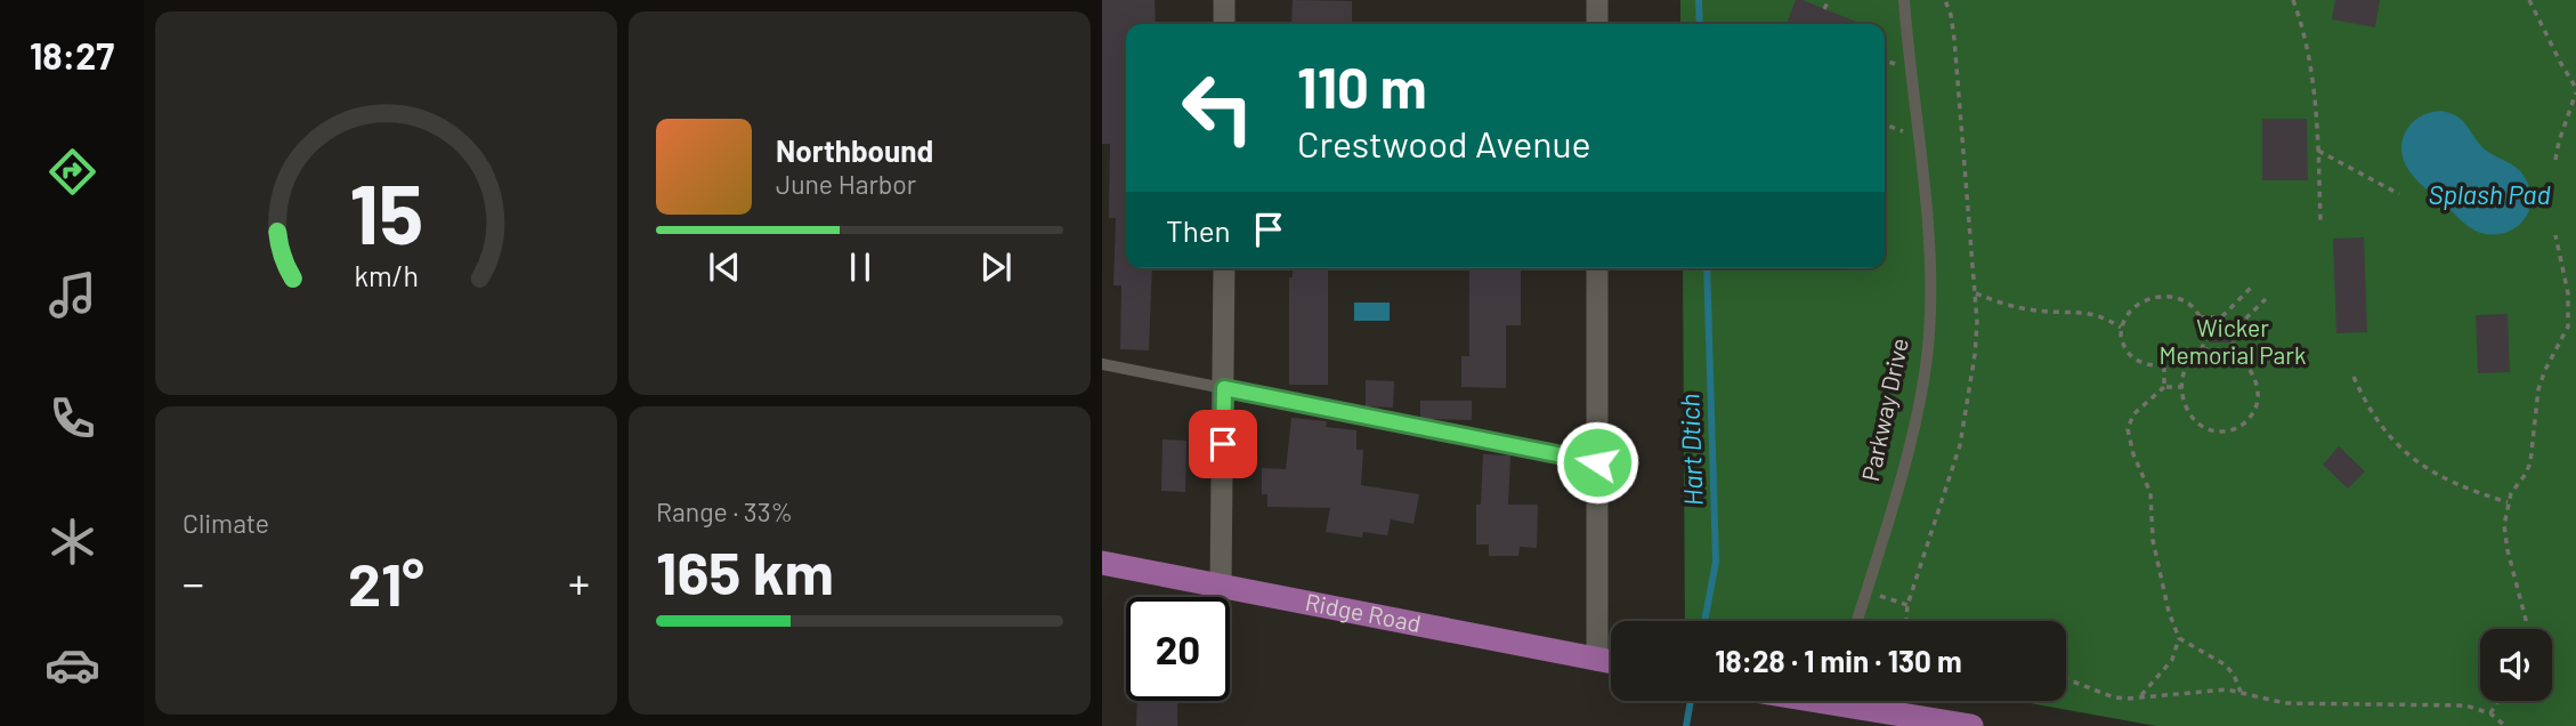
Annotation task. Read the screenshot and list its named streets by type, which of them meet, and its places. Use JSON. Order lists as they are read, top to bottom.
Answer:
{
  "streets": {
    "main road": ["Ridge Road"],
    "lane": ["Parkway Drive"]
  },
  "water": ["Splash Pad", "Hart Dtich"],
  "parks": ["Wicker Memorial Park"],
  "page": {
    "tabs": "18:27",
    "turn": ["110 m", "Crestwood Avenue"],
    "song": ["Northbound", "June Harbor"],
    "then": "Then",
    "tile": [
      "Climate",
      ["Range · 33%", "165 km"]
    ],
    "heat": ["−", "21°", "+"],
    "limit": "20",
    "trip": "18:28 · 1 min · 130 m",
    "gauge": ["15", "km/h"]
  }
}
